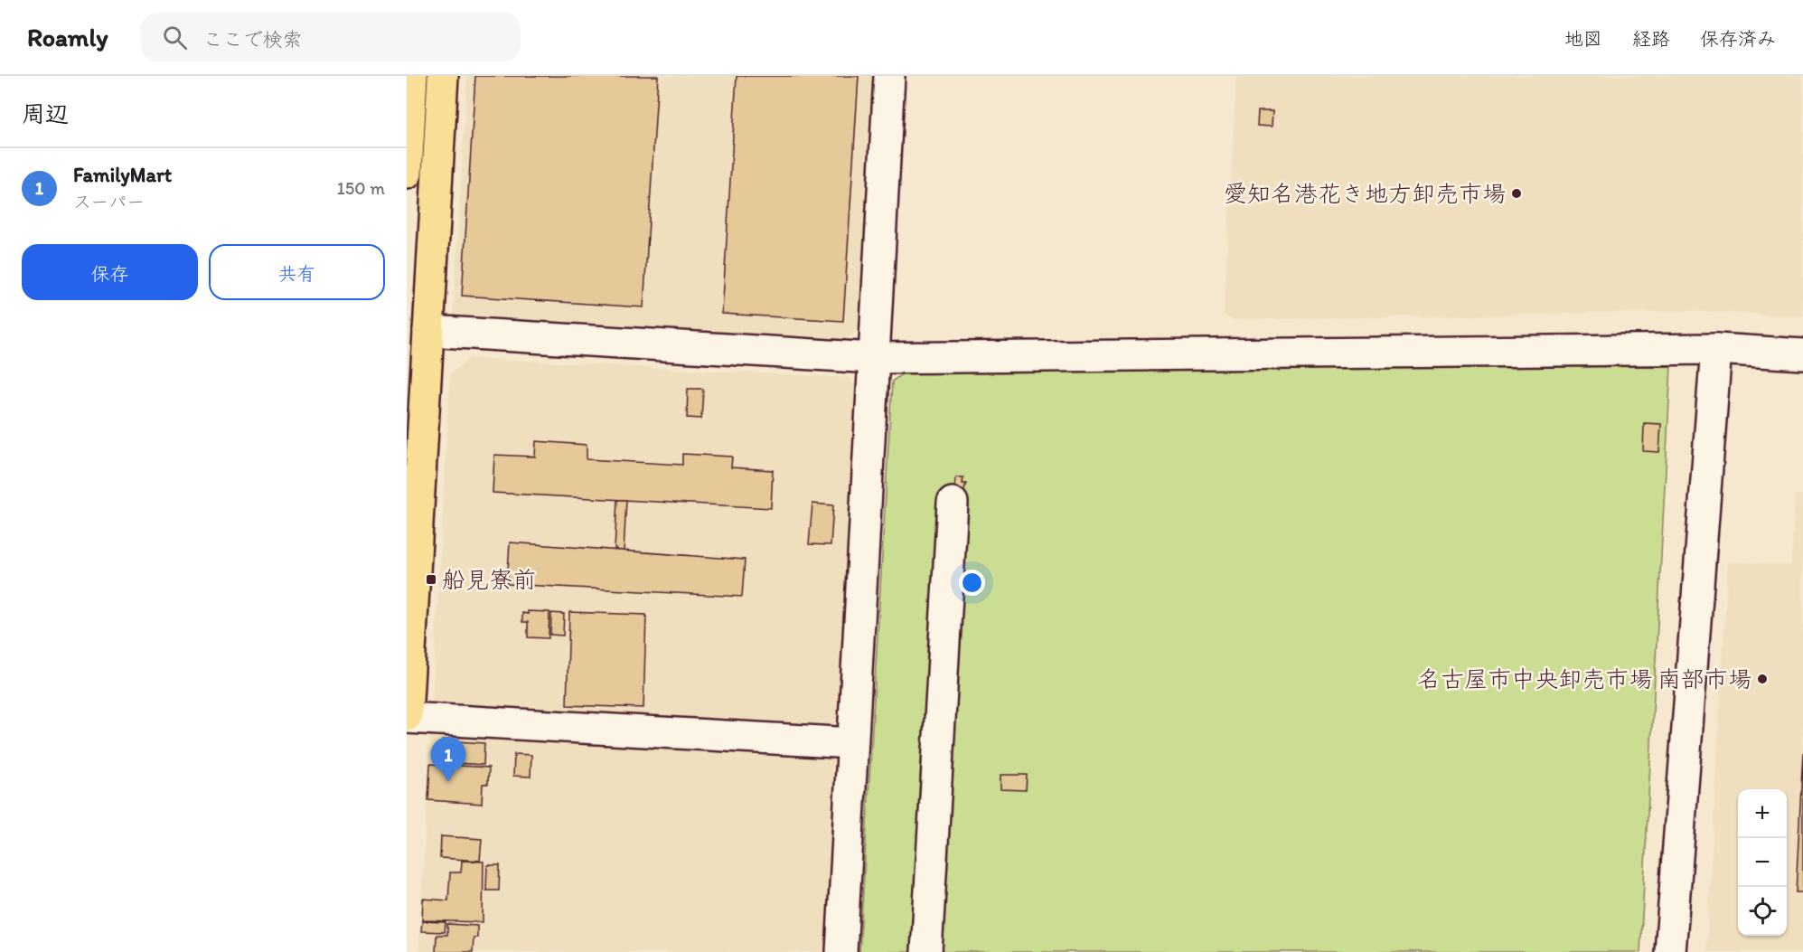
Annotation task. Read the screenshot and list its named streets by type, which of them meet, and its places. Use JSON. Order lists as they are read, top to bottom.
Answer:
{
  "places": {
    "other": ["愛知名港花き地方卸売市場", "名古屋市中央卸売市場 南部市場"],
    "transit": ["船見寮前"]
  },
  "page": {
    "header": "Roamly",
    "search": "ここで検索",
    "nav": ["地図", "経路", "保存済み"],
    "heading": "周辺",
    "list": [
      {
        "mark": "1",
        "name": "FamilyMart",
        "note": "スーパー",
        "value": "150 m"
      }
    ],
    "buttons": ["保存", "共有"],
    "pins": "1",
    "map_buttons": ["+", "−"]
  }
}
